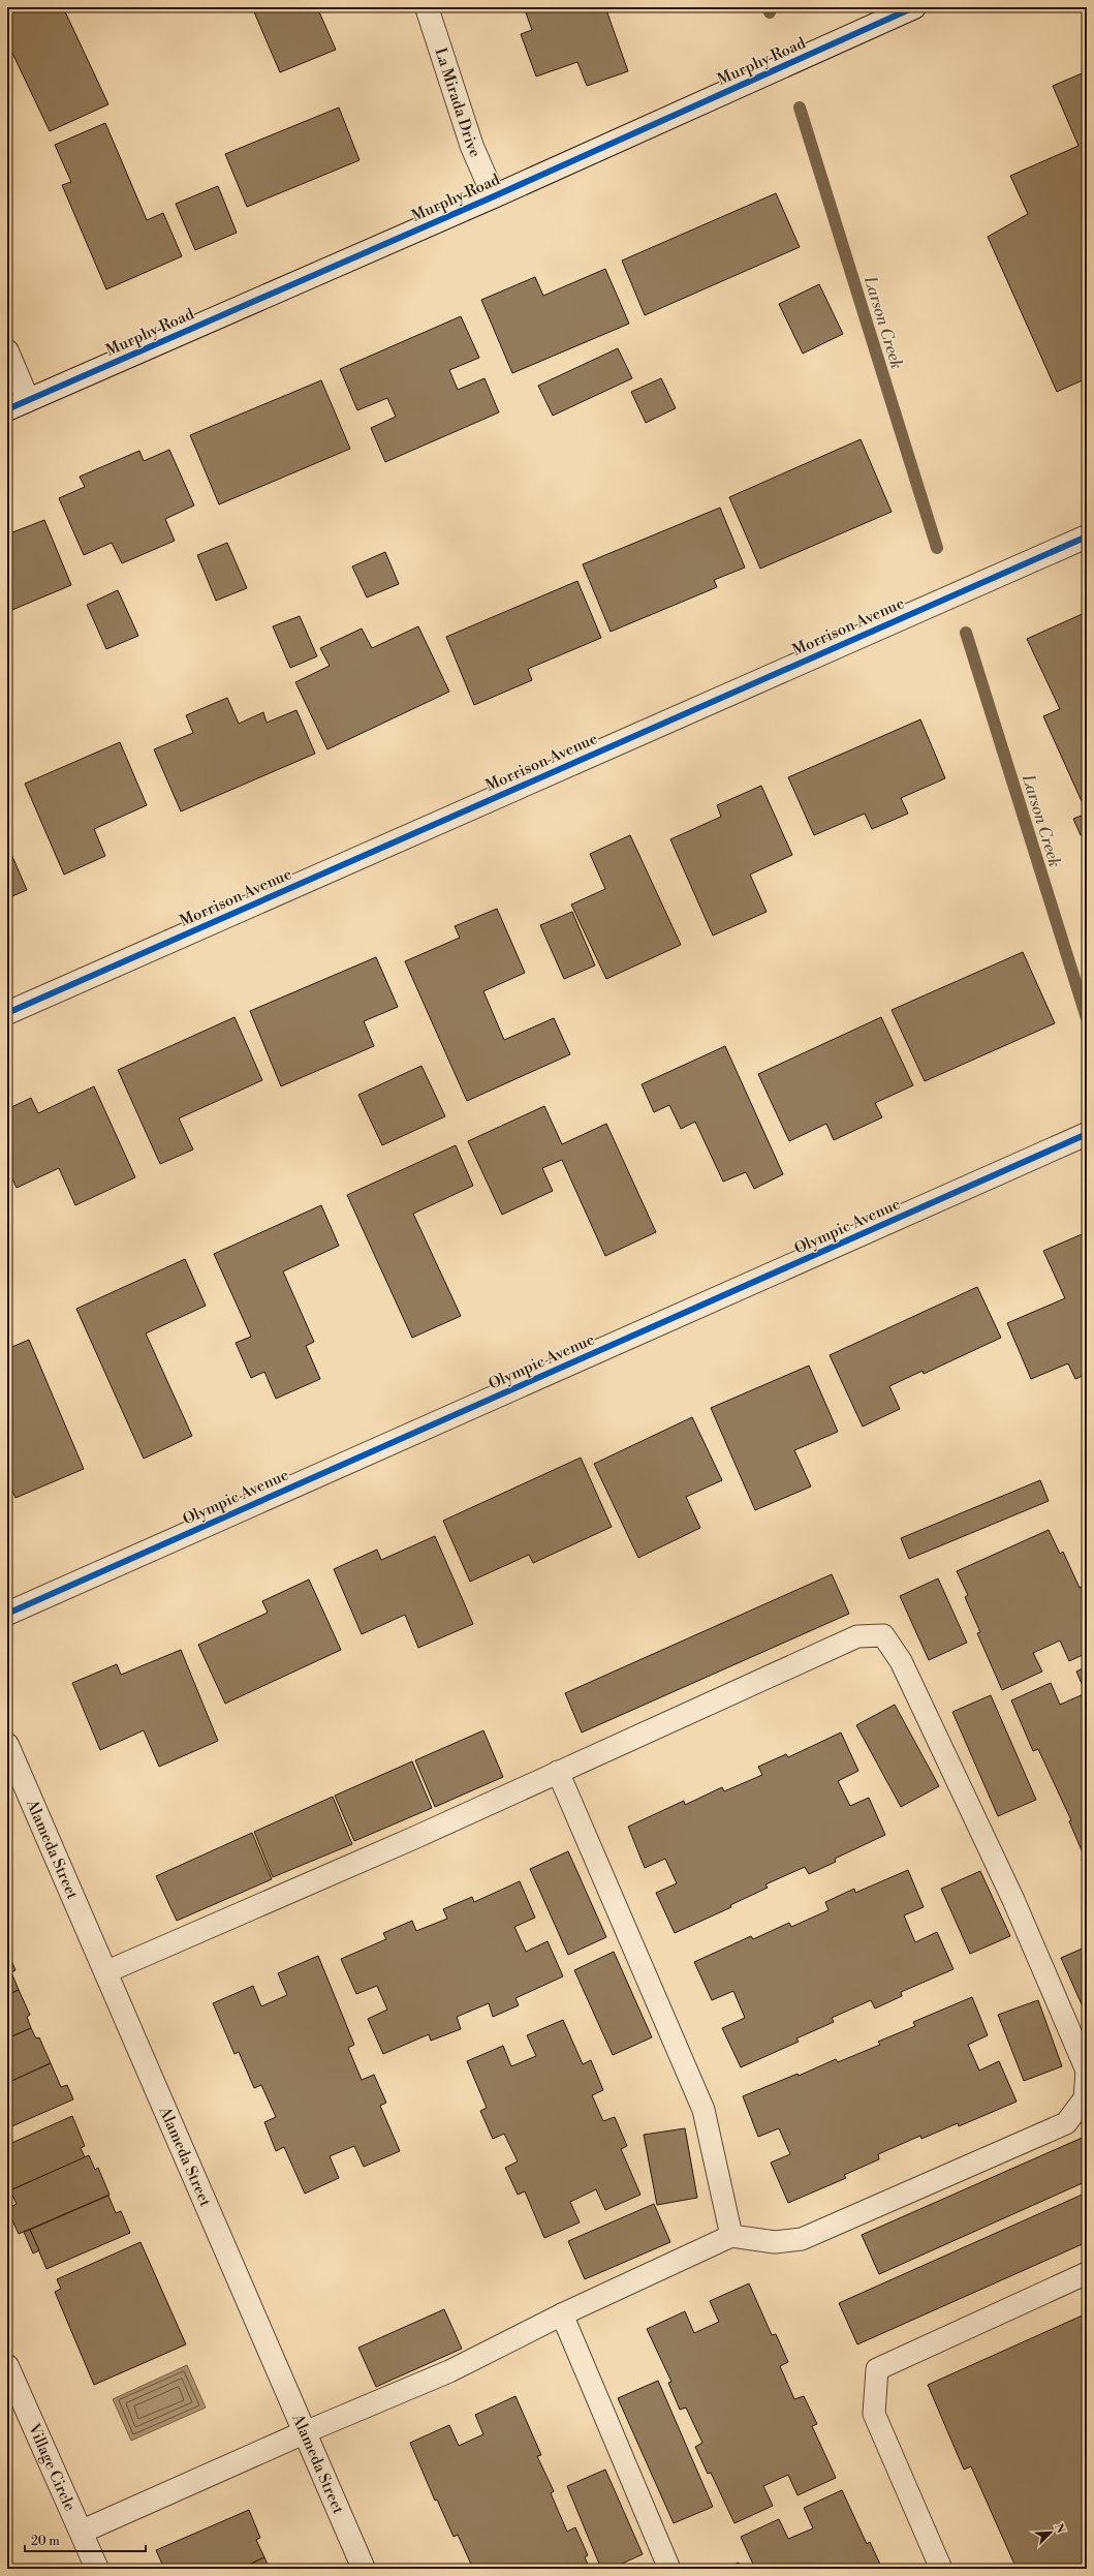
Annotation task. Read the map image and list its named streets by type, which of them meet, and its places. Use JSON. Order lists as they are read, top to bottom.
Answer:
{
  "streets": {
    "street": [
      "Murphy Road",
      "La Mirada Drive",
      "Morrison Avenue",
      "Olympic Avenue",
      "Alameda Street",
      "Village Circle"
    ]
  },
  "crossings": [
    ["Murphy Road", "La Mirada Drive"]
  ],
  "water": ["Larson Creek"],
  "scale_bar": "20 m",
  "north": "top right"
}
